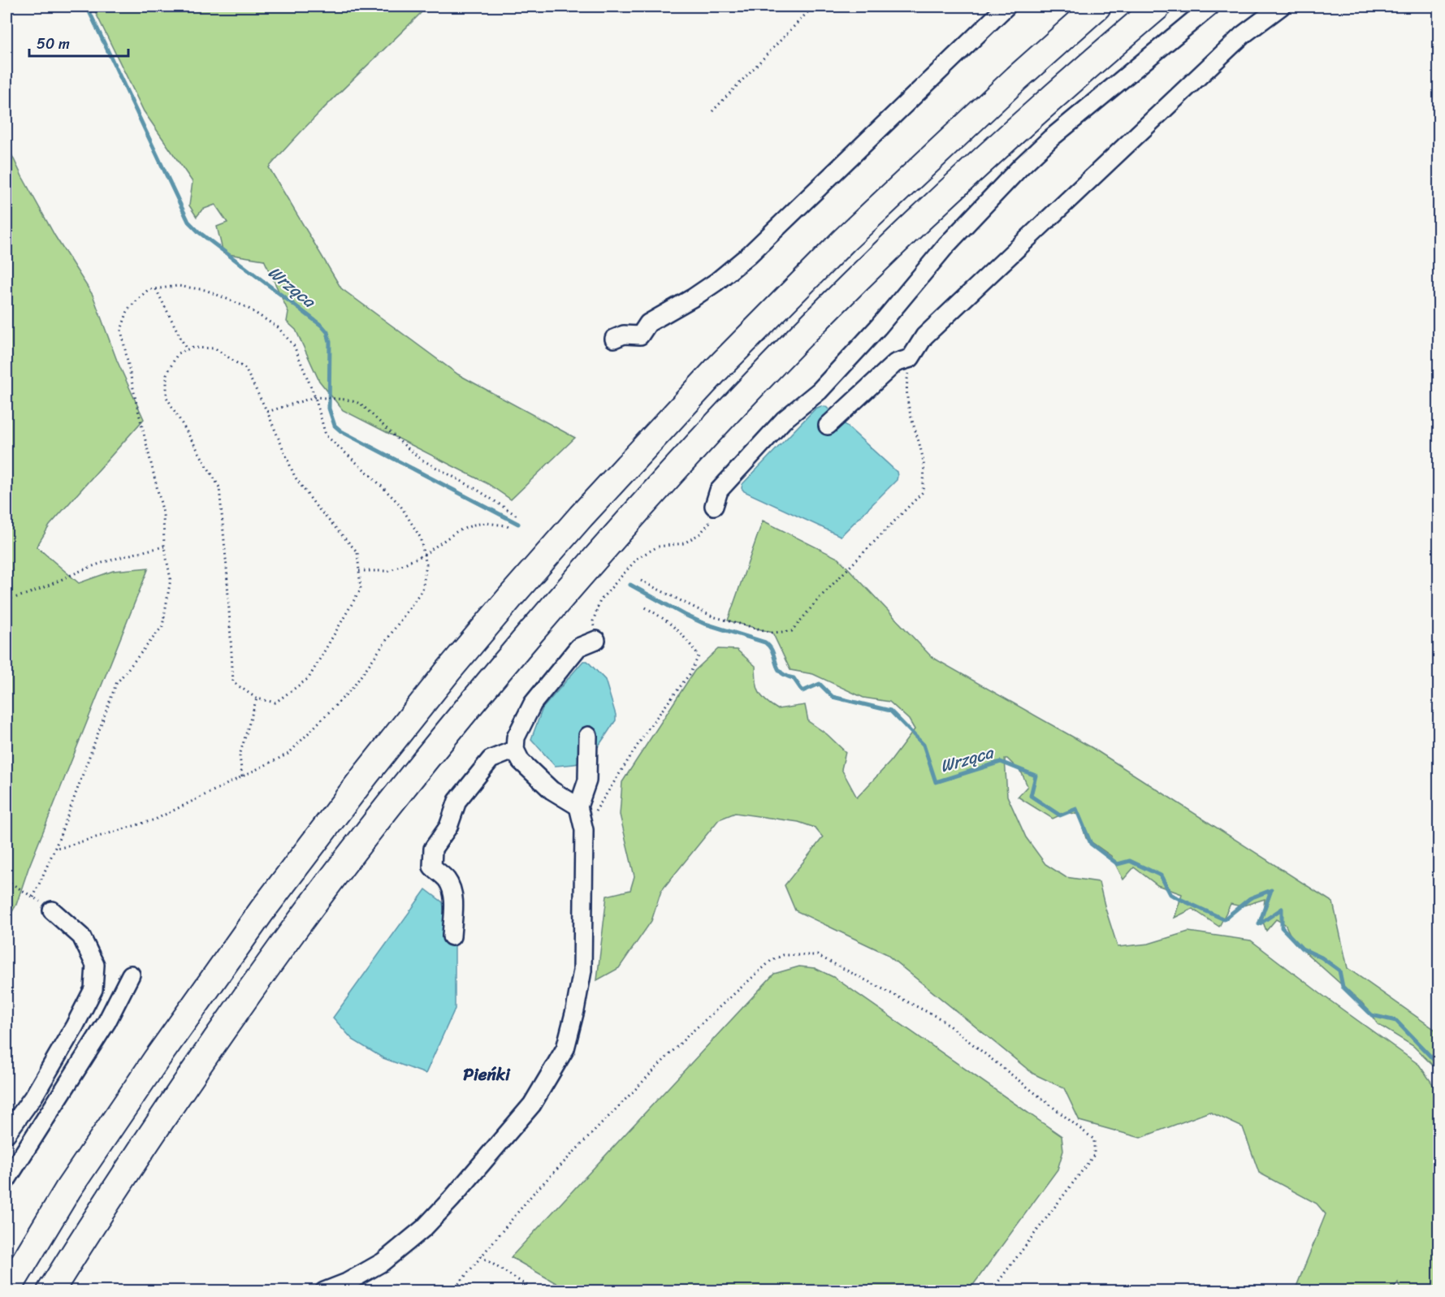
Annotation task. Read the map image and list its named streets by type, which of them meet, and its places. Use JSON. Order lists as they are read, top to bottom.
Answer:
{
  "districts": ["Pieńki"],
  "water": ["Wrząca"],
  "scale_bar": "50 m"
}
